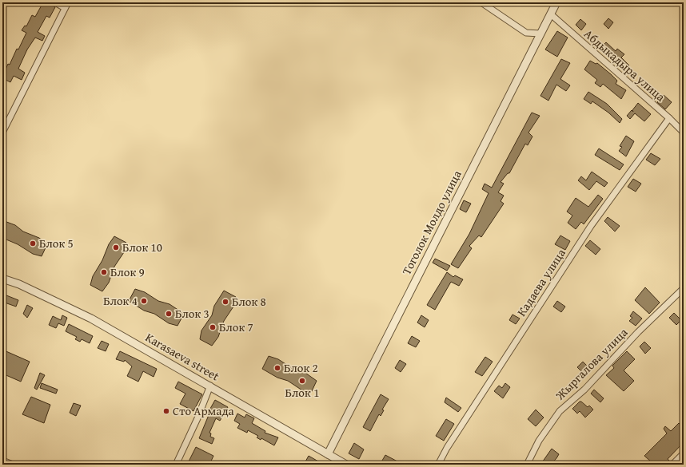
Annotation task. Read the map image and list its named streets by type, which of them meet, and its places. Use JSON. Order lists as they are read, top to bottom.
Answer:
{
  "streets": {
    "street": [
      "Абдыкадыра улица",
      "Тоголок Молдо улица",
      "Кадаева улица",
      "Karasaeva street",
      "Жыргалова улица"
    ]
  },
  "crossings": [
    ["Абдыкадыра улица", "Тоголок Молдо улица"],
    ["Абдыкадыра улица", "Кадаева улица"],
    ["Тоголок Молдо улица", "Karasaeva street"]
  ],
  "places": [
    "Блок 5",
    "Блок 10",
    "Блок 9",
    "Блок 4",
    "Блок 8",
    "Блок 3",
    "Блок 7",
    "Блок 2",
    "Блок 1",
    "Сто Армада"
  ]
}
